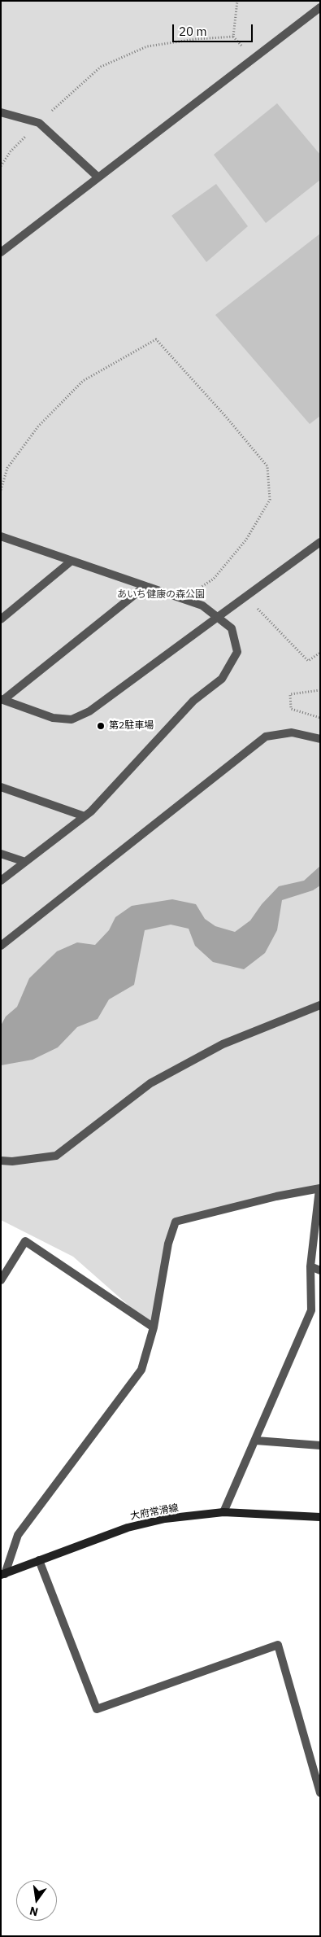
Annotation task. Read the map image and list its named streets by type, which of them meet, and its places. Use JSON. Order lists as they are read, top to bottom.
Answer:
{
  "streets": {
    "main road": ["大府常滑線"]
  },
  "parks": ["あいち健康の森公園"],
  "places": ["第2駐車場"],
  "scale_bar": "20 m",
  "north": "bottom"
}
